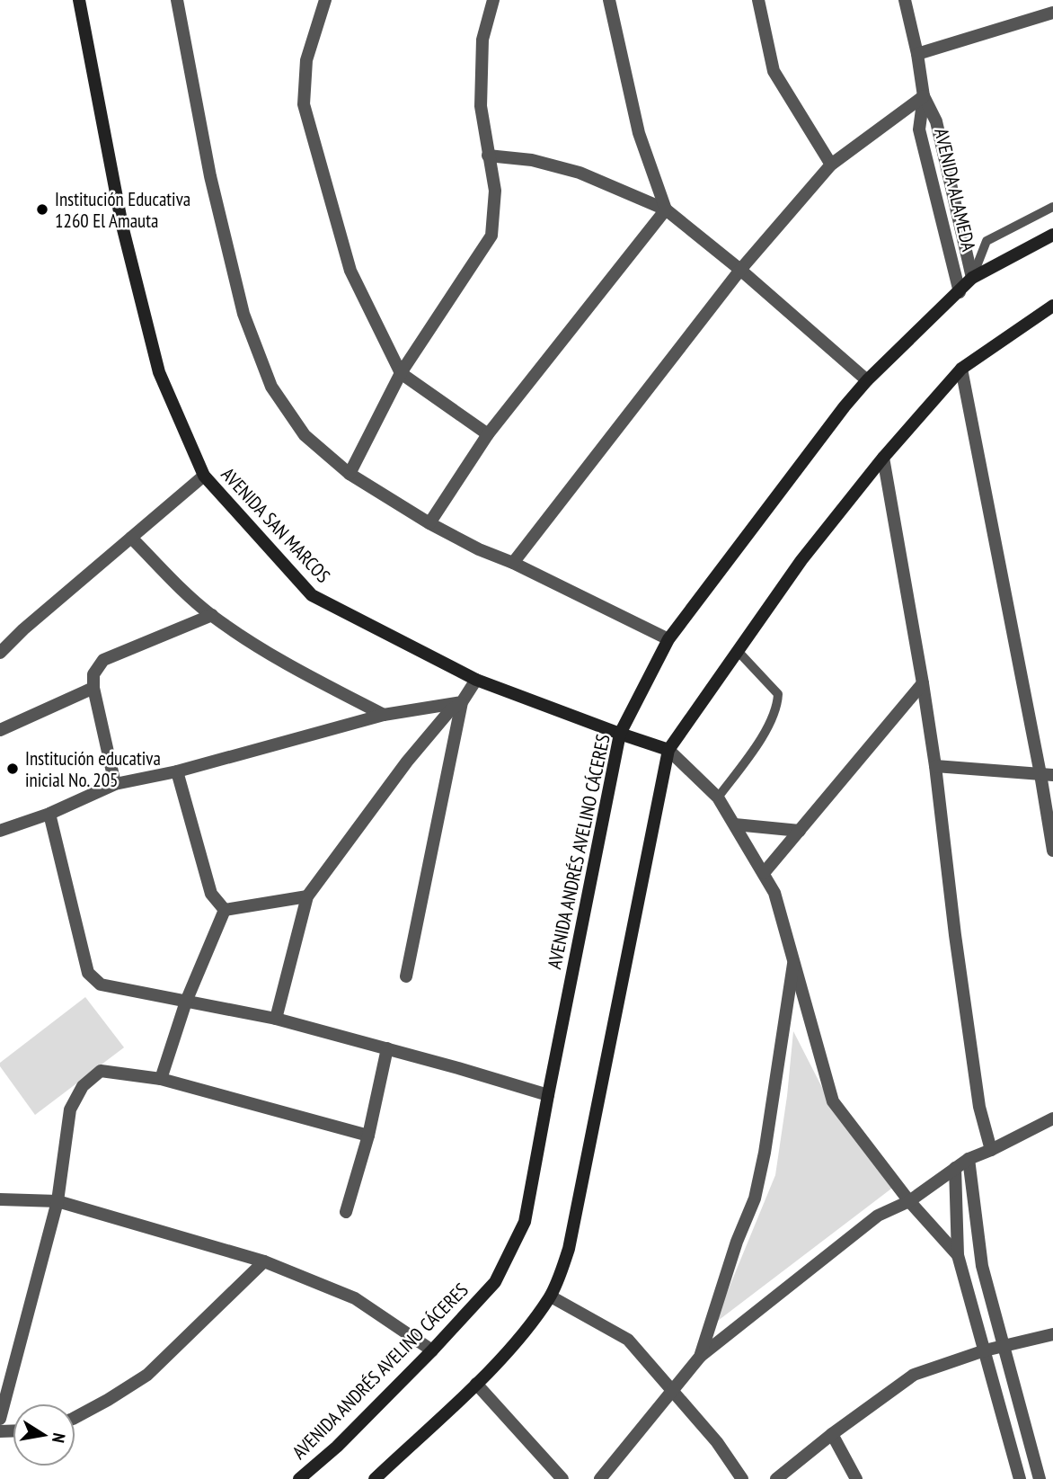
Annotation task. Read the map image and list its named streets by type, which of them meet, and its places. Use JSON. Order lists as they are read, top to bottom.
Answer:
{
  "streets": {
    "street": ["AVENIDA ALAMEDA", "AVENIDA SAN MARCOS", "AVENIDA ANDRÉS AVELINO CÁCERES"]
  },
  "crossings": [
    ["AVENIDA ALAMEDA", "AVENIDA ANDRÉS AVELINO CÁCERES"],
    ["AVENIDA SAN MARCOS", "AVENIDA ANDRÉS AVELINO CÁCERES"]
  ],
  "places": ["Institución Educativa 1260 El Amauta", "Institución educativa inicial No. 205"],
  "north": "right"
}
